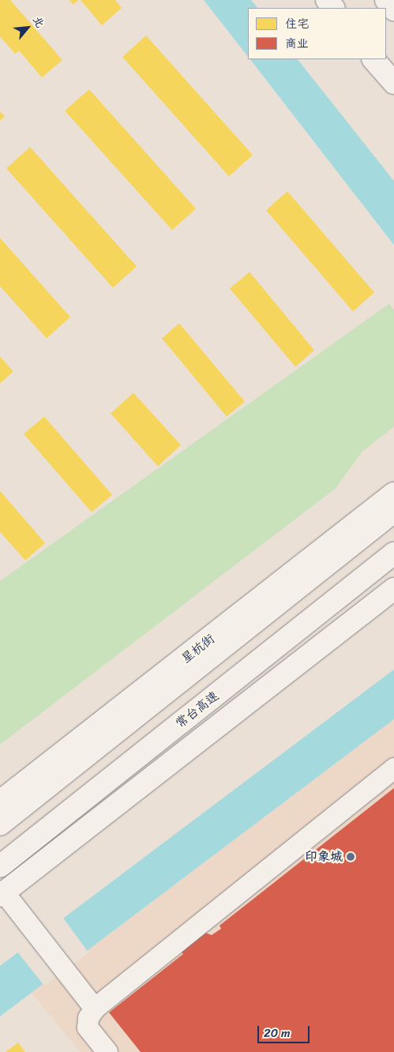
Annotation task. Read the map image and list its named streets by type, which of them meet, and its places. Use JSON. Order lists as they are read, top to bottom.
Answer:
{
  "streets": {
    "main road": ["星杭街", "常台高速"]
  },
  "places": ["印象城"],
  "legend": ["住宅", "商业"],
  "scale_bar": "20 m",
  "north": "top right"
}
